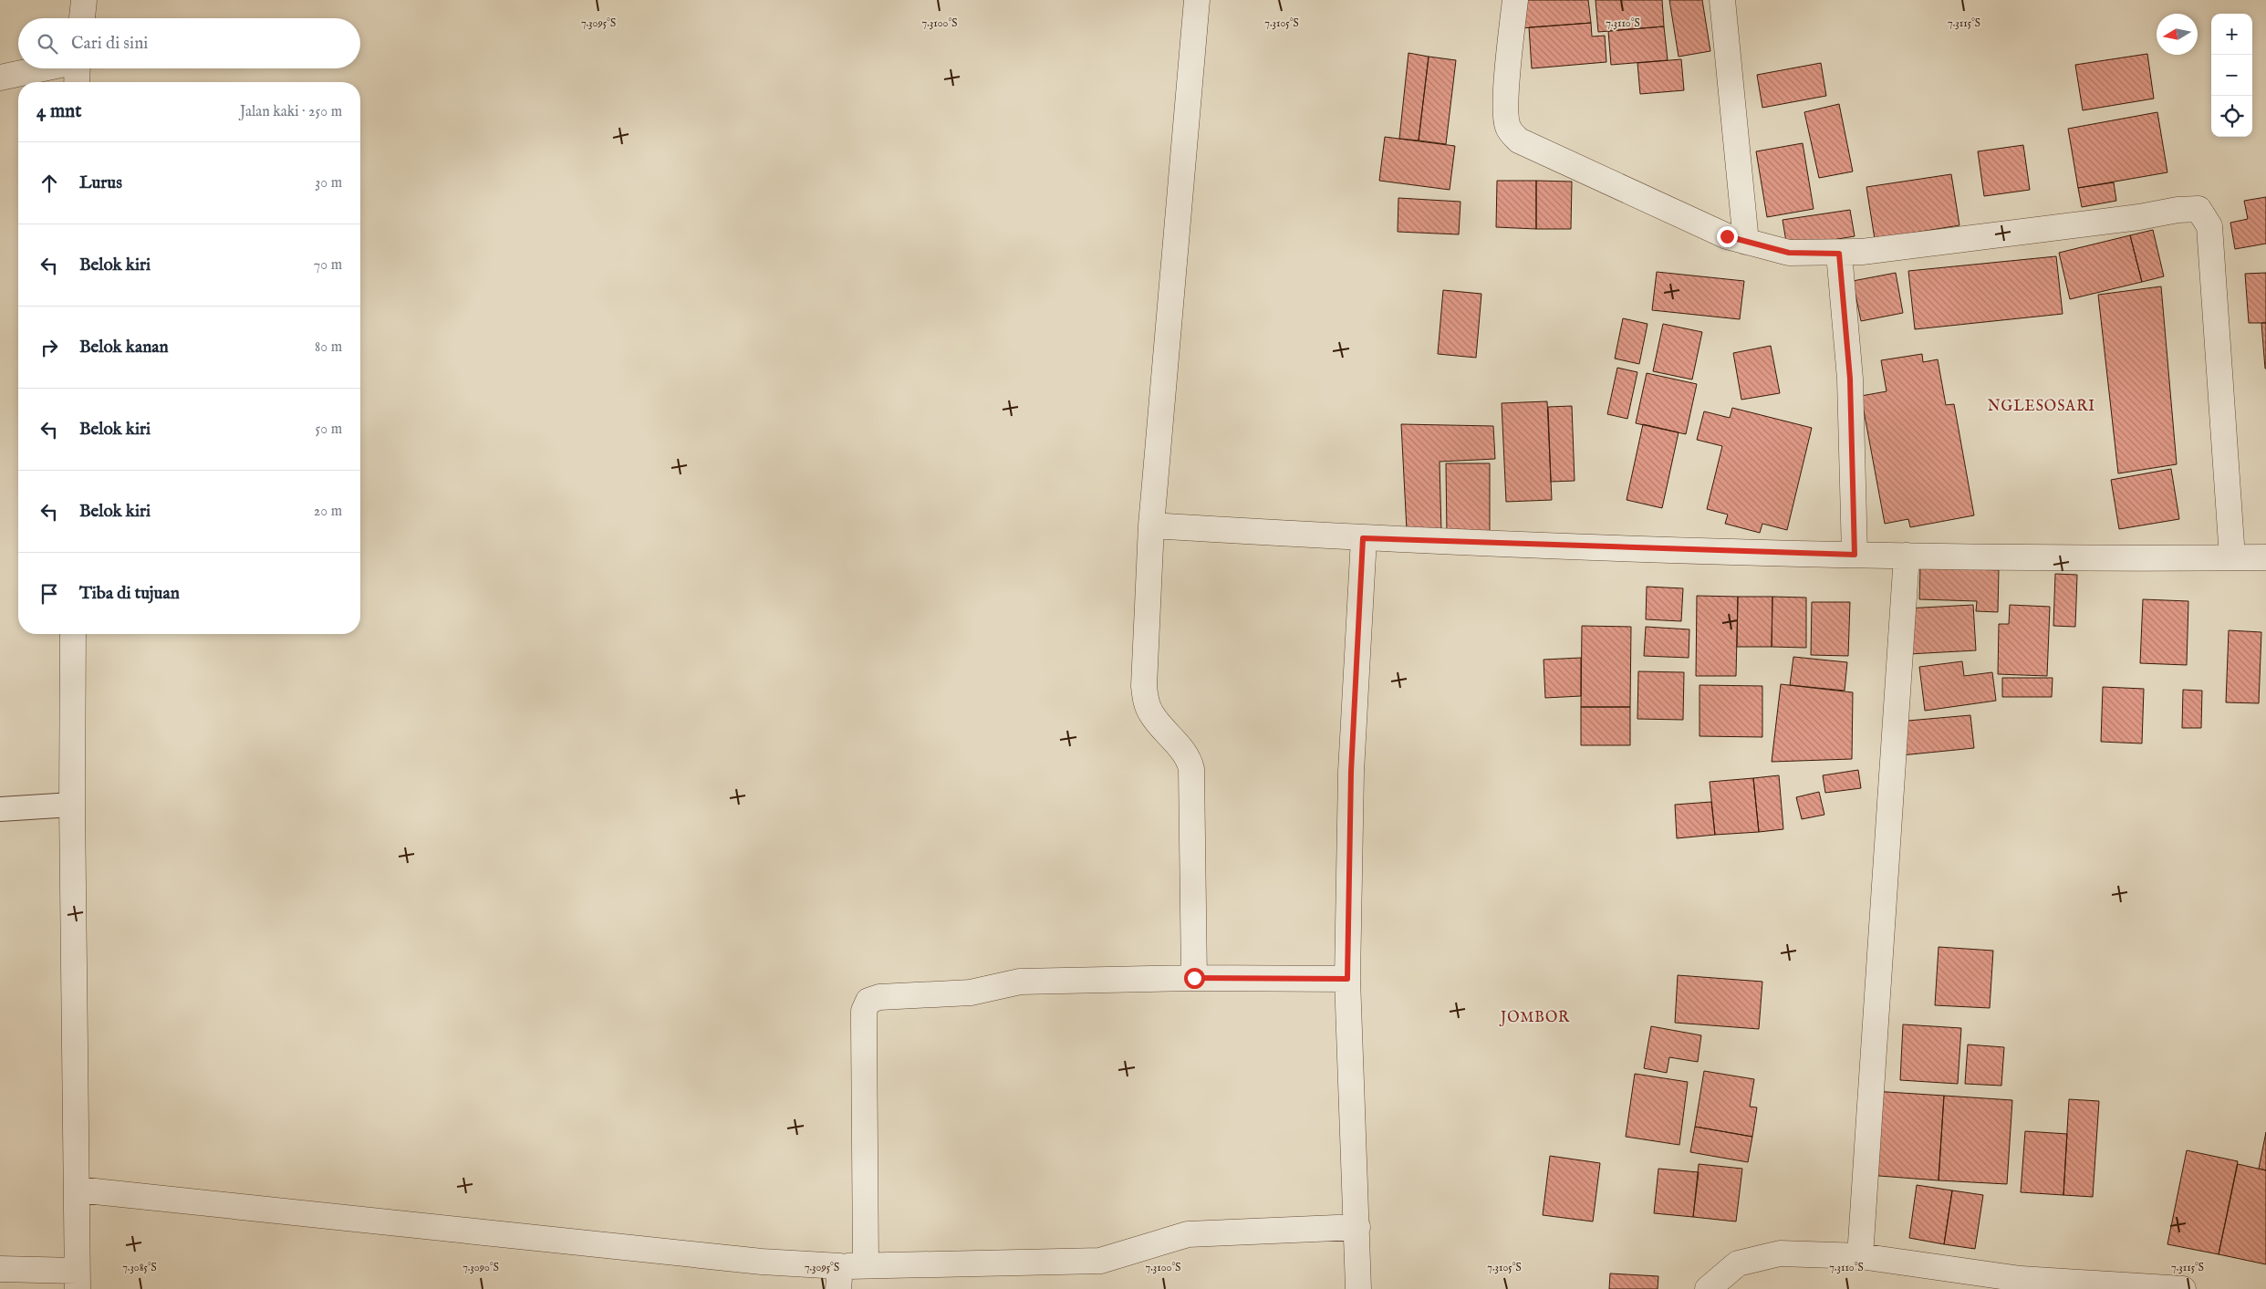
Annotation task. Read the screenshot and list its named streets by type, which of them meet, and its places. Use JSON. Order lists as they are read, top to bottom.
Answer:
{
  "districts": ["NGLESOSARI", "JOMBOR"],
  "north": "left",
  "page": {
    "map_buttons": ["+", "−"],
    "search": "Cari di sini",
    "heading": ["4 mnt", "Jalan kaki · 250 m"],
    "list": [
      ["Lurus", "30 m"],
      ["Belok kiri", "70 m"],
      ["Belok kanan", "80 m"],
      ["Belok kiri", "50 m"],
      ["Belok kiri", "20 m"],
      "Tiba di tujuan"
    ]
  },
  "coordinates": [
    "7.3095°S",
    "7.3100°S",
    "7.3105°S",
    "7.3110°S",
    "7.3115°S",
    "7.3085°S",
    "7.3090°S"
  ]
}
